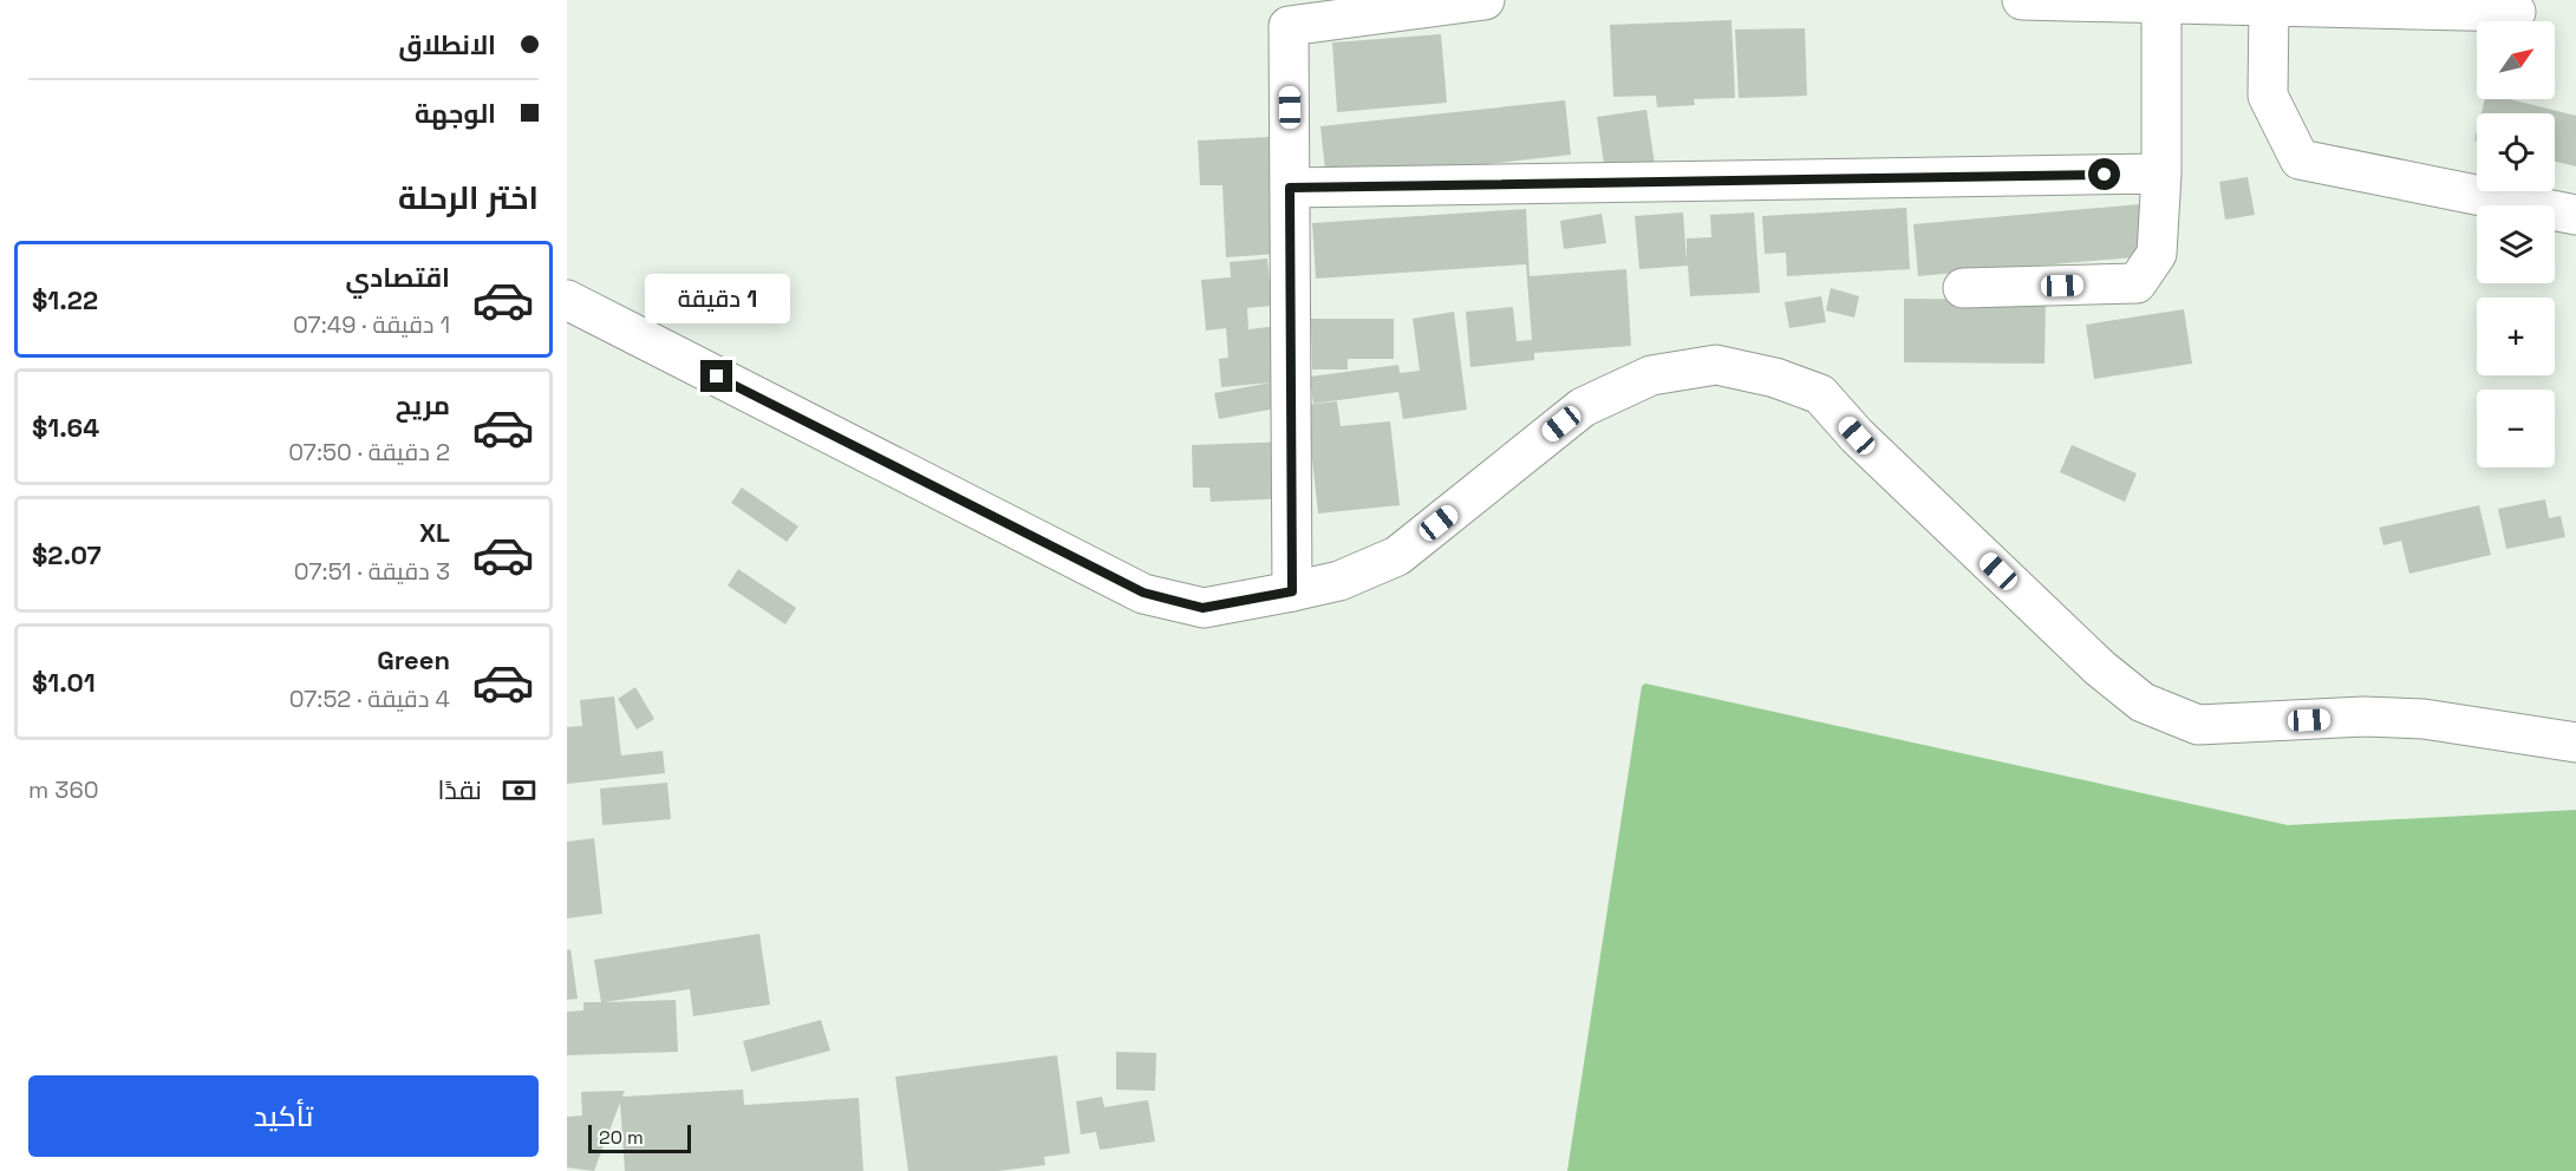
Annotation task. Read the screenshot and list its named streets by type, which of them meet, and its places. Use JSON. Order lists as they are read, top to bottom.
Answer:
{
  "scale_bar": "20 m",
  "north": "top right",
  "page": {
    "banner": ["الانطلاق", "الوجهة"],
    "map_buttons": ["+", "−"],
    "heading": "اختر الرحلة",
    "list": [
      {
        "name": "اقتصادي",
        "note": "1 دقيقة · 07:49",
        "value": "$1.22"
      },
      {
        "name": "مريح",
        "note": "2 دقيقة · 07:50",
        "value": "$1.64"
      },
      {
        "name": "XL",
        "note": "3 دقيقة · 07:51",
        "value": "$2.07"
      },
      {
        "name": "Green",
        "note": "4 دقيقة · 07:52",
        "value": "$1.01"
      }
    ],
    "bubble": "1 دقيقة",
    "pay": ["نقدًا", "360 m"],
    "buttons": "تأكيد",
    "scale": "20 m"
  }
}
